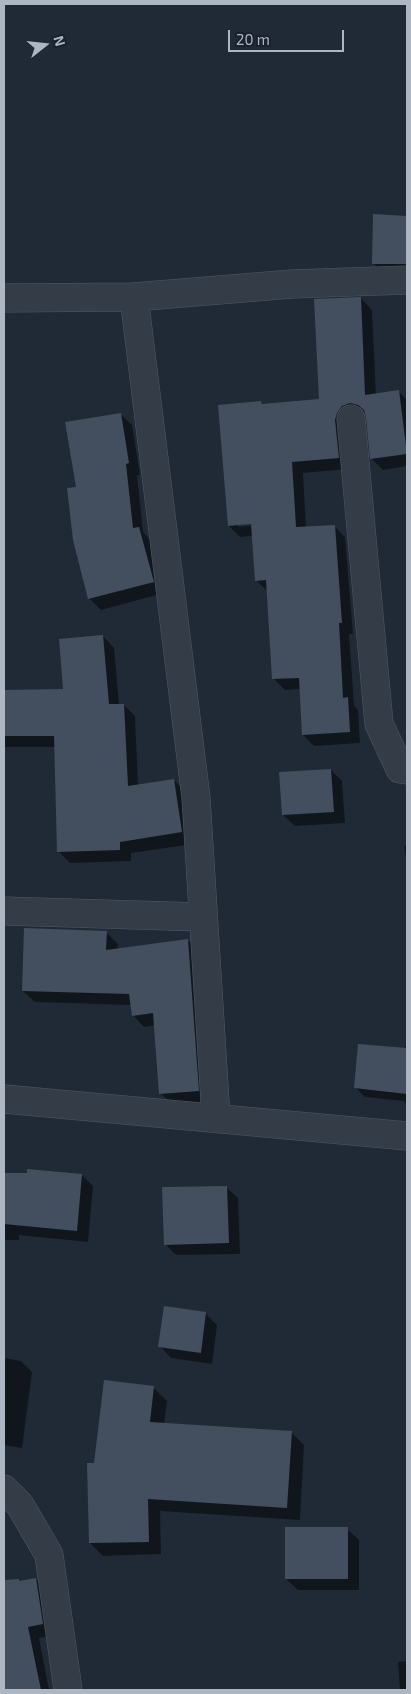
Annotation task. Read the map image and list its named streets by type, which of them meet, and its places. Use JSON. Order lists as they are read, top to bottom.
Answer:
{
  "scale_bar": "20 m",
  "north": "right"
}
